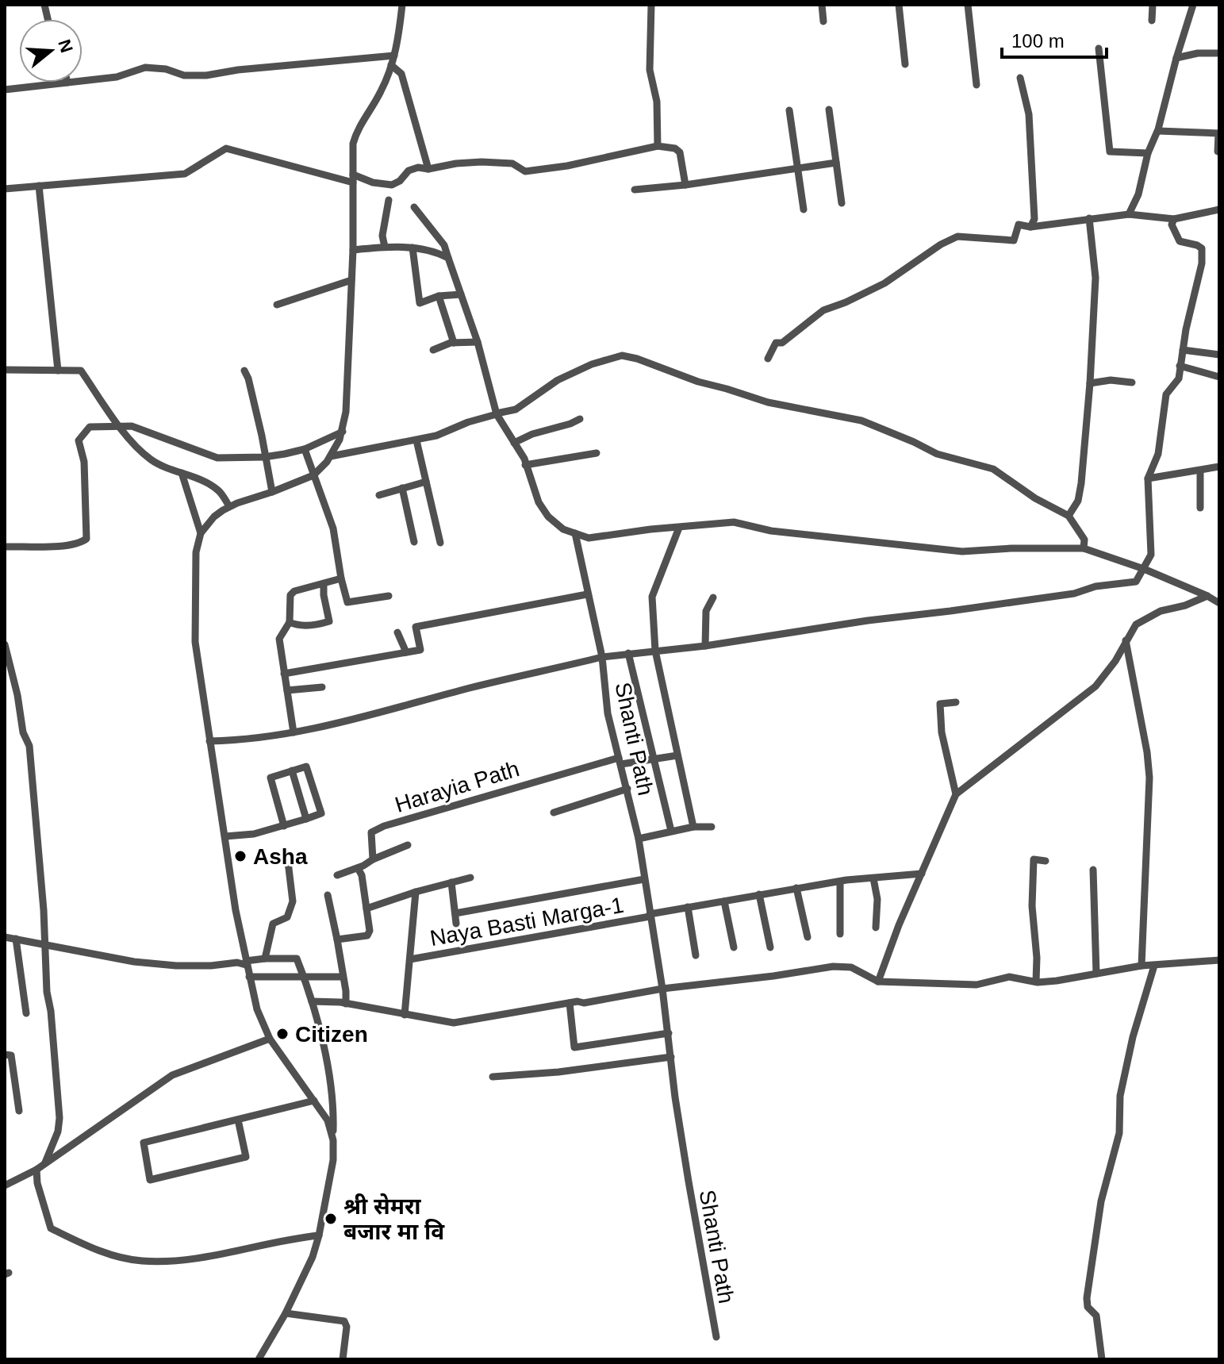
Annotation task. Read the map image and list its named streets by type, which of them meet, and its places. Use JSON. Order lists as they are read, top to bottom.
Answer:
{
  "streets": {
    "street": ["Shanti Path", "Harayia Path", "Naya Basti Marga-1"]
  },
  "crossings": [
    ["Shanti Path", "Harayia Path"],
    ["Shanti Path", "Naya Basti Marga-1"]
  ],
  "places": ["Asha", "Citizen", "श्री सेमरा बजार मा वि"],
  "scale_bar": "100 m",
  "north": "right"
}
